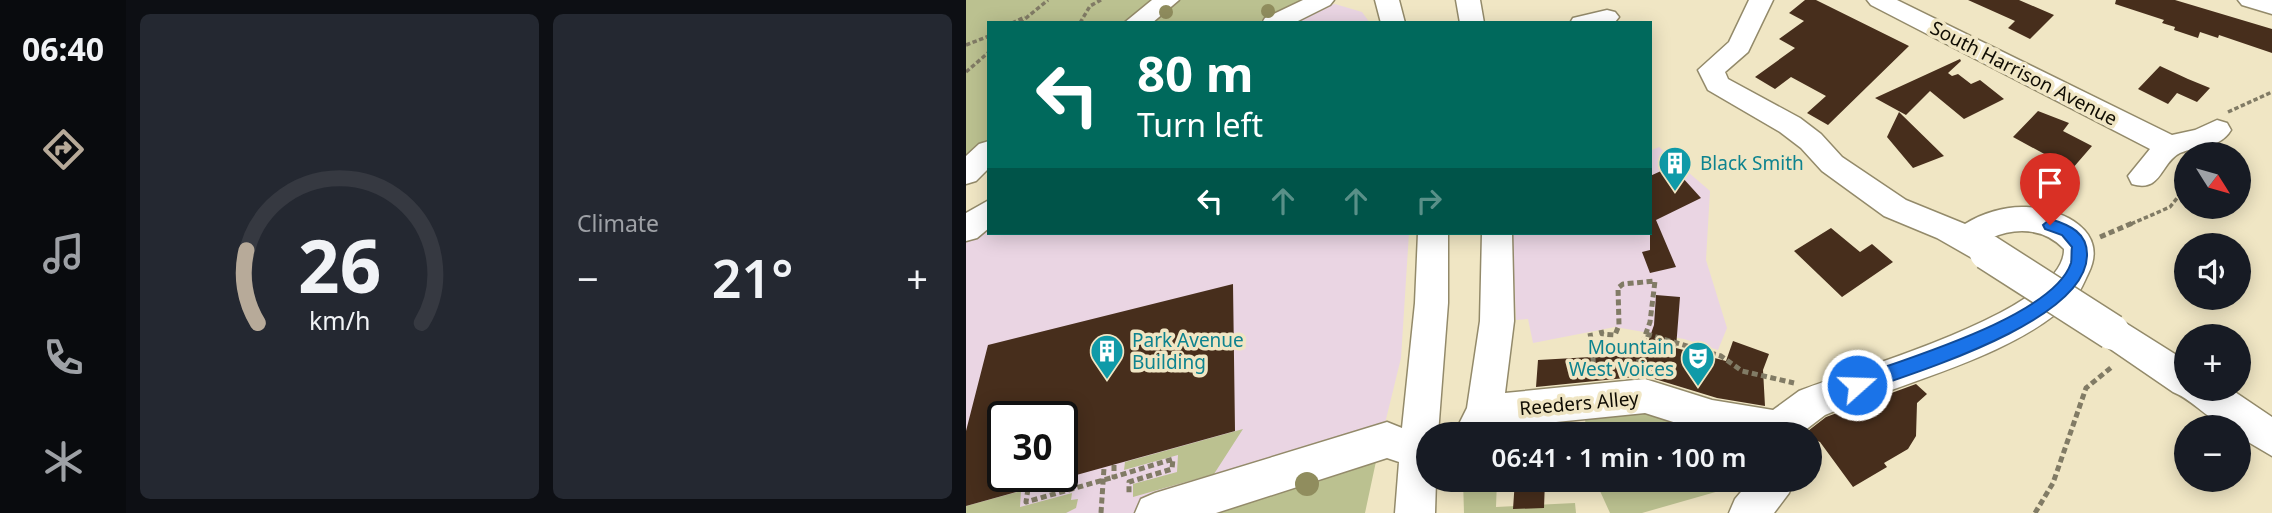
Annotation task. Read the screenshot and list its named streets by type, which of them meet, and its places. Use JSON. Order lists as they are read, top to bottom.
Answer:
{
  "streets": {
    "street": ["South Harrison Avenue", "Reeders Alley"]
  },
  "places": {
    "building": ["Black Smith", "Park Avenue Building"],
    "theatre": ["Mountain West Voices"]
  },
  "north": "bottom right",
  "page": {
    "tabs": "06:40",
    "tile": "Climate",
    "turn": ["80 m", "Turn left"],
    "map_buttons": ["+", "−"],
    "heat": ["−", "21°", "+"],
    "limit": "30",
    "trip": "06:41 · 1 min · 100 m",
    "gauge": ["26", "km/h"]
  }
}
